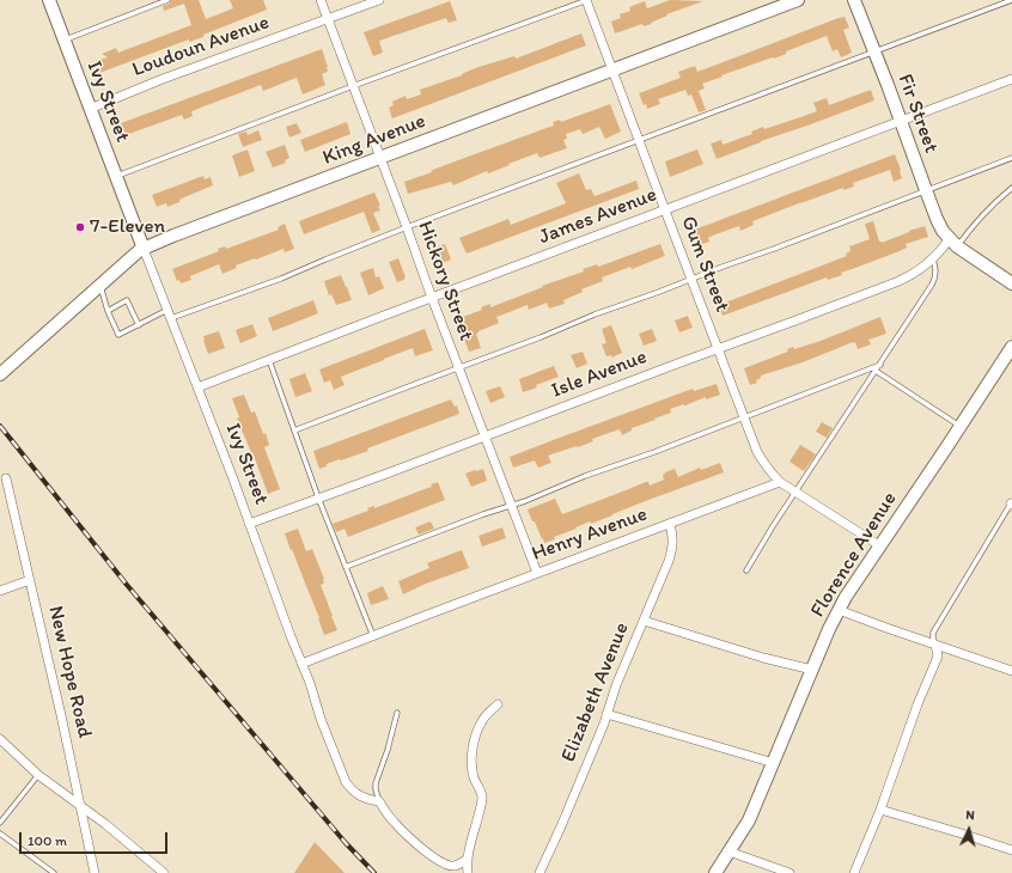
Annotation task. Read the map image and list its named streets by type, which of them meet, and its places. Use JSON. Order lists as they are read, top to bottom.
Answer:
{
  "streets": {
    "street": [
      "Loudoun Avenue",
      "Ivy Street",
      "Fir Street",
      "King Avenue",
      "James Avenue",
      "Gum Street",
      "Hickory Street",
      "Isle Avenue",
      "Henry Avenue",
      "Florence Avenue",
      "New Hope Road",
      "Elizabeth Avenue"
    ]
  },
  "crossings": [
    ["Loudoun Avenue", "Ivy Street"],
    ["Loudoun Avenue", "Hickory Street"],
    ["Ivy Street", "King Avenue"],
    ["Ivy Street", "James Avenue"],
    ["Ivy Street", "Isle Avenue"],
    ["Ivy Street", "Henry Avenue"],
    ["Fir Street", "James Avenue"],
    ["Fir Street", "Isle Avenue"],
    ["King Avenue", "Gum Street"],
    ["King Avenue", "Hickory Street"],
    ["James Avenue", "Gum Street"],
    ["James Avenue", "Hickory Street"],
    ["Gum Street", "Isle Avenue"],
    ["Gum Street", "Henry Avenue"],
    ["Hickory Street", "Isle Avenue"],
    ["Hickory Street", "Henry Avenue"],
    ["Henry Avenue", "Elizabeth Avenue"]
  ],
  "places": ["7-Eleven"],
  "scale_bar": "100 m",
  "north": "top"
}
